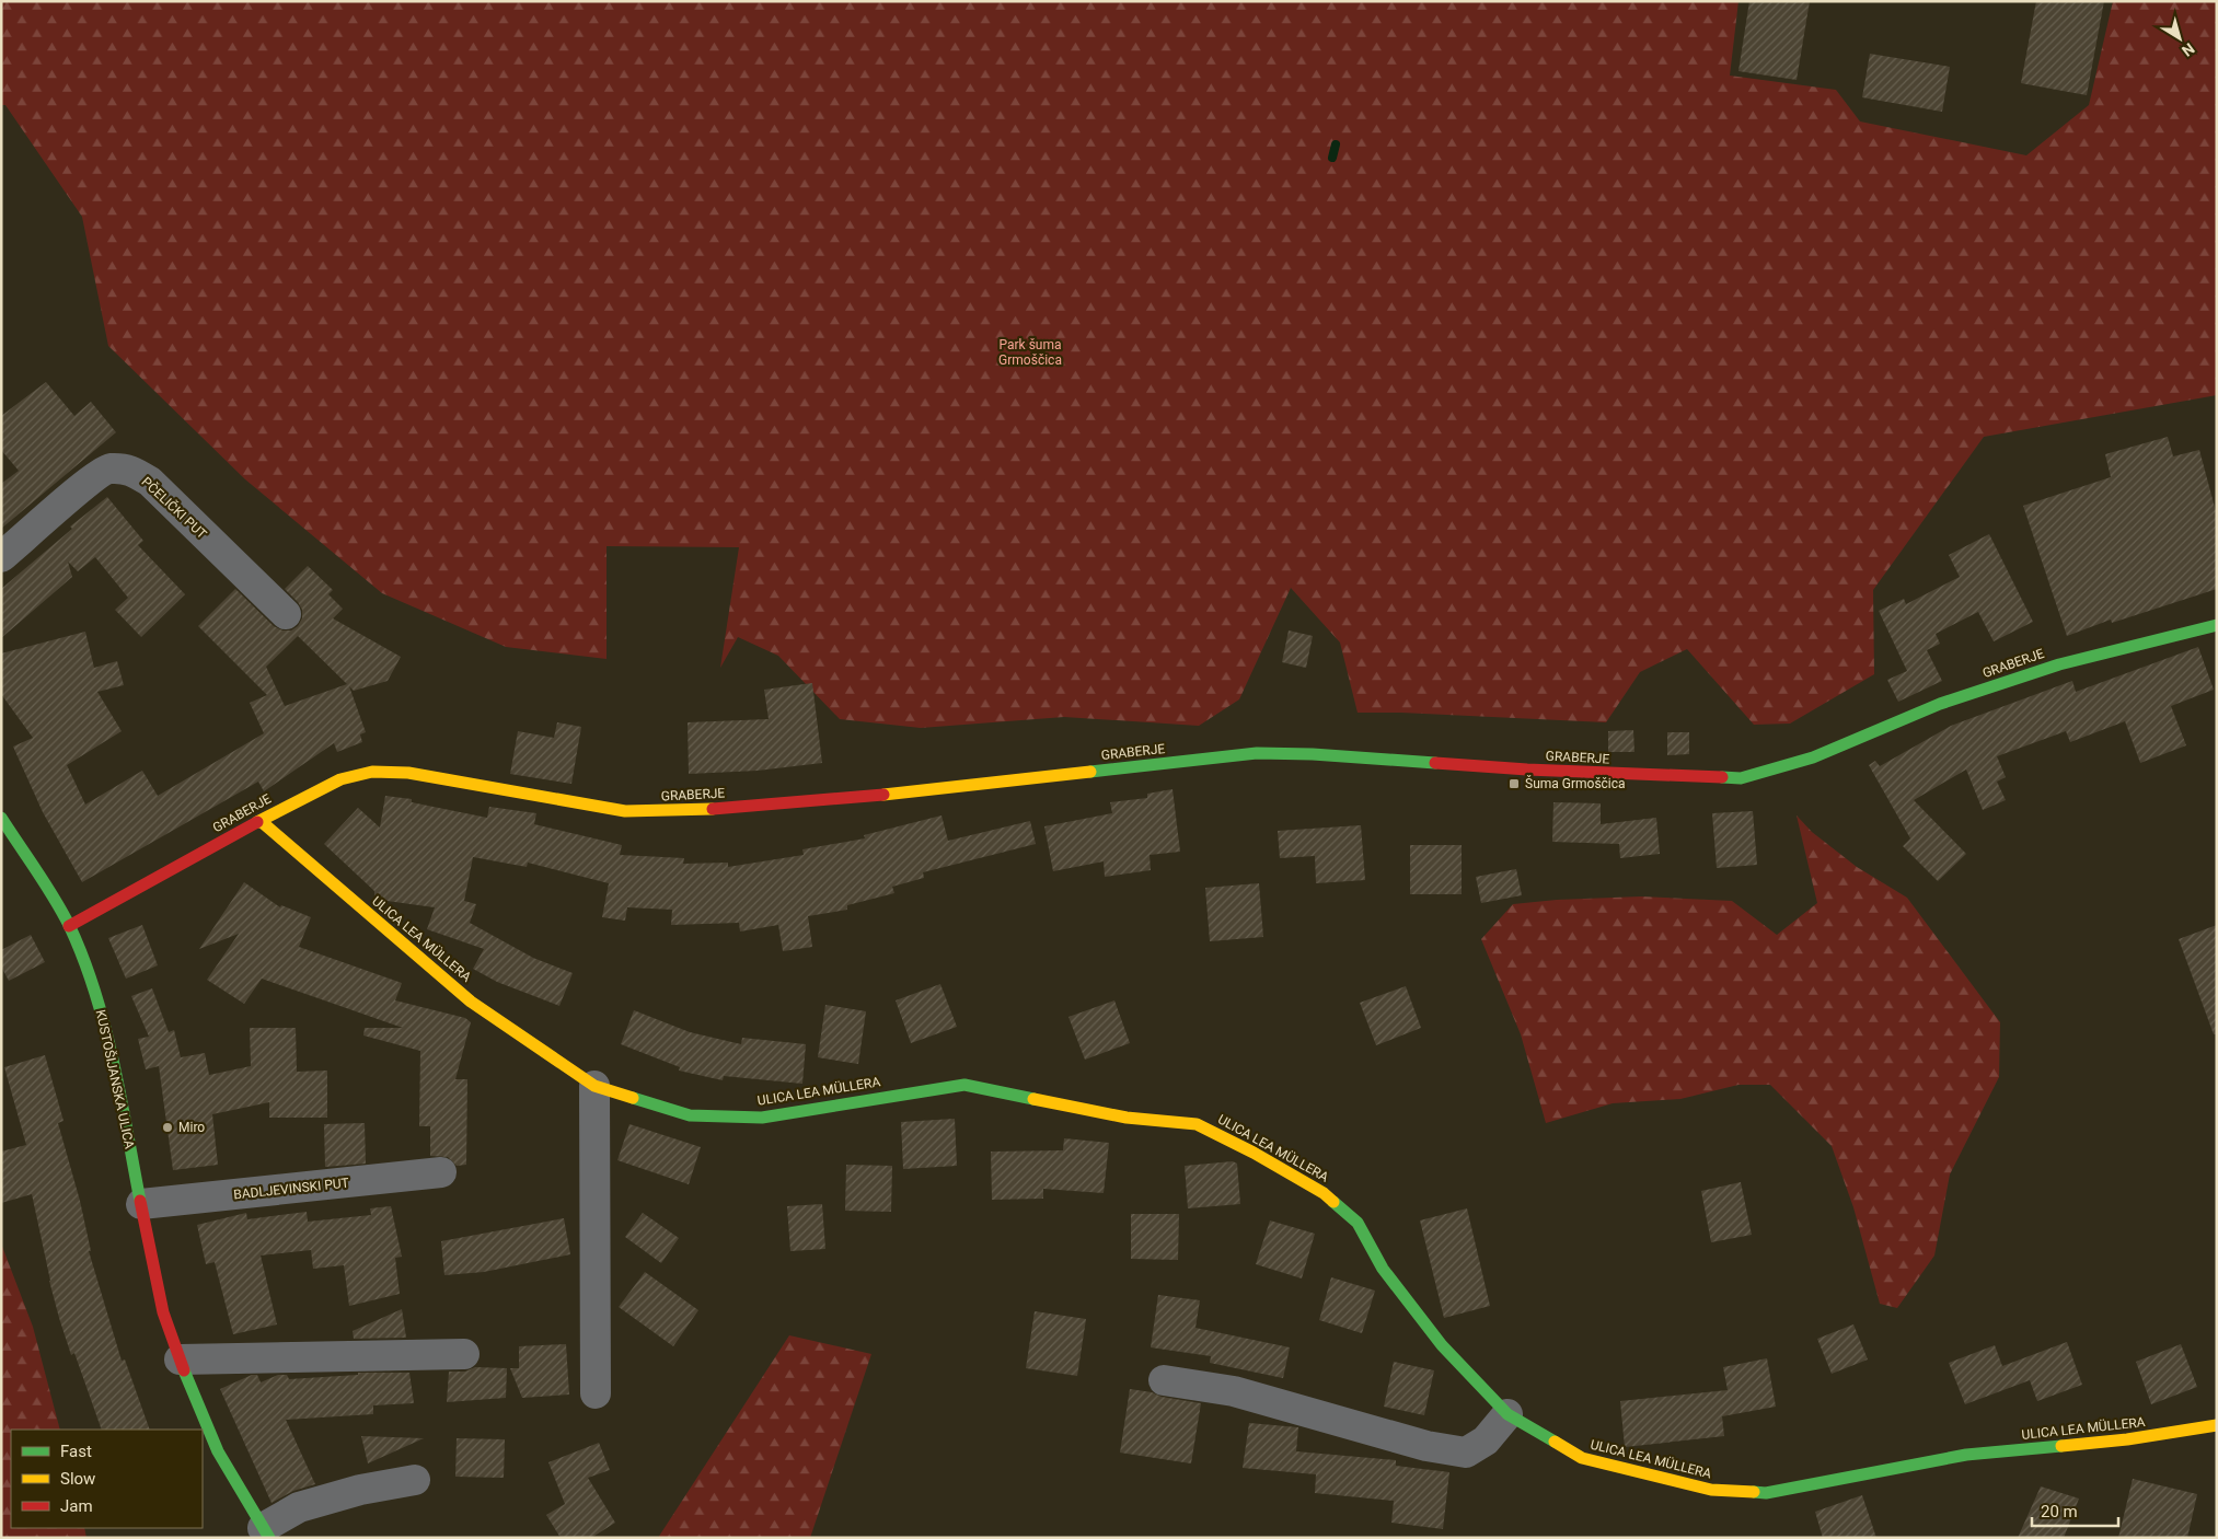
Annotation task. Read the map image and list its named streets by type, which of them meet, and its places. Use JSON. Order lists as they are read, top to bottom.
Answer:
{
  "streets": {
    "street": [
      "PČELIČKI PUT",
      "GRABERJE",
      "ULICA LEA MÜLLERA",
      "KUSTOŠIJANSKA ULICA",
      "BADLJEVINSKI PUT"
    ]
  },
  "crossings": [
    ["GRABERJE", "ULICA LEA MÜLLERA"],
    ["GRABERJE", "KUSTOŠIJANSKA ULICA"],
    ["KUSTOŠIJANSKA ULICA", "BADLJEVINSKI PUT"]
  ],
  "parks": ["Park šuma Grmoščica"],
  "places": {
    "transit": ["Šuma Grmoščica"],
    "other": ["Miro"]
  },
  "legend": ["Fast", "Slow", "Jam"],
  "scale_bar": "20 m",
  "north": "bottom right"
}
